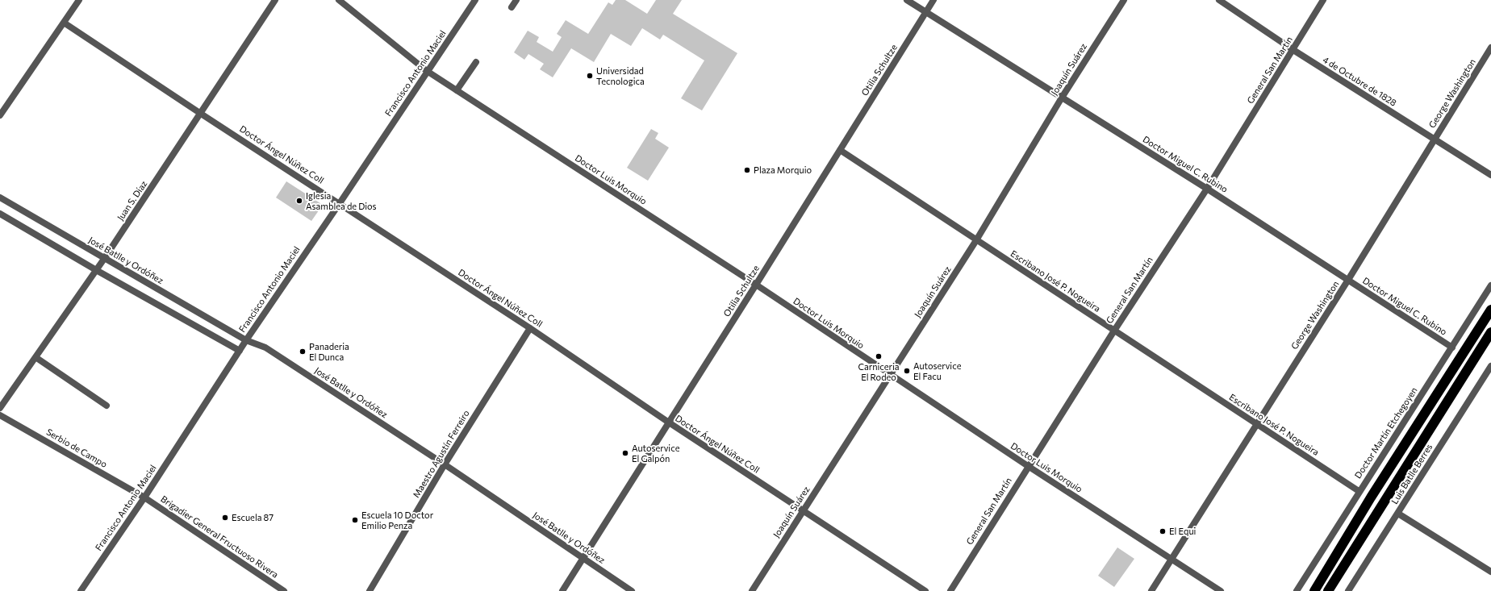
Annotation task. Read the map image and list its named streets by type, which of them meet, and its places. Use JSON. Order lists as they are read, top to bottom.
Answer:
{
  "streets": {
    "street": [
      "Joaquín Suárez",
      "Otilia Schultze",
      "General San Martín",
      "Francisco Antonio Maciel",
      "4 de Octubre de 1828",
      "George Washington",
      "Doctor Ángel Núñez Coll",
      "Doctor Miguel C. Rubino",
      "Doctor Luis Morquio",
      "Juan S. Díaz",
      "José Batlle y Ordóñez",
      "Escribano José P. Nogueira",
      "Doctor Martín Etchegoyen",
      "Serbio de Campo",
      "Maestro Agustín Ferreiro",
      "Luis Batlle Berres",
      "Brigadier General Fructuoso Rivera"
    ]
  },
  "crossings": [
    ["Joaquín Suárez", "Doctor Ángel Núñez Coll"],
    ["Joaquín Suárez", "Doctor Miguel C. Rubino"],
    ["Joaquín Suárez", "Doctor Luis Morquio"],
    ["Joaquín Suárez", "Escribano José P. Nogueira"],
    ["Otilia Schultze", "Doctor Ángel Núñez Coll"],
    ["Otilia Schultze", "Doctor Miguel C. Rubino"],
    ["Otilia Schultze", "Doctor Luis Morquio"],
    ["Otilia Schultze", "José Batlle y Ordóñez"],
    ["Otilia Schultze", "Escribano José P. Nogueira"],
    ["General San Martín", "4 de Octubre de 1828"],
    ["General San Martín", "Doctor Miguel C. Rubino"],
    ["General San Martín", "Doctor Luis Morquio"],
    ["General San Martín", "Escribano José P. Nogueira"],
    ["Francisco Antonio Maciel", "Doctor Ángel Núñez Coll"],
    ["Francisco Antonio Maciel", "Doctor Luis Morquio"],
    ["Francisco Antonio Maciel", "José Batlle y Ordóñez"],
    ["Francisco Antonio Maciel", "Serbio de Campo"],
    ["Francisco Antonio Maciel", "Brigadier General Fructuoso Rivera"],
    ["4 de Octubre de 1828", "George Washington"],
    ["George Washington", "Doctor Miguel C. Rubino"],
    ["George Washington", "Doctor Luis Morquio"],
    ["George Washington", "Escribano José P. Nogueira"],
    ["Doctor Ángel Núñez Coll", "Juan S. Díaz"],
    ["Doctor Ángel Núñez Coll", "Maestro Agustín Ferreiro"],
    ["Doctor Miguel C. Rubino", "Doctor Martín Etchegoyen"],
    ["Juan S. Díaz", "José Batlle y Ordóñez"],
    ["José Batlle y Ordóñez", "Maestro Agustín Ferreiro"],
    ["Escribano José P. Nogueira", "Doctor Martín Etchegoyen"],
    ["Serbio de Campo", "Brigadier General Fructuoso Rivera"]
  ],
  "places": [
    "Universidad Tecnologica",
    "Plaza Morquio",
    "Iglesia Asamblea de Dios",
    "Panaderia El Dunca",
    "Carniceria El Rodeo",
    "Autoservice El Facu",
    "Autoservice El Galpón",
    "Escuela 87",
    "Escuela 10 Doctor Emilio Penza",
    "El Equi"
  ]
}
